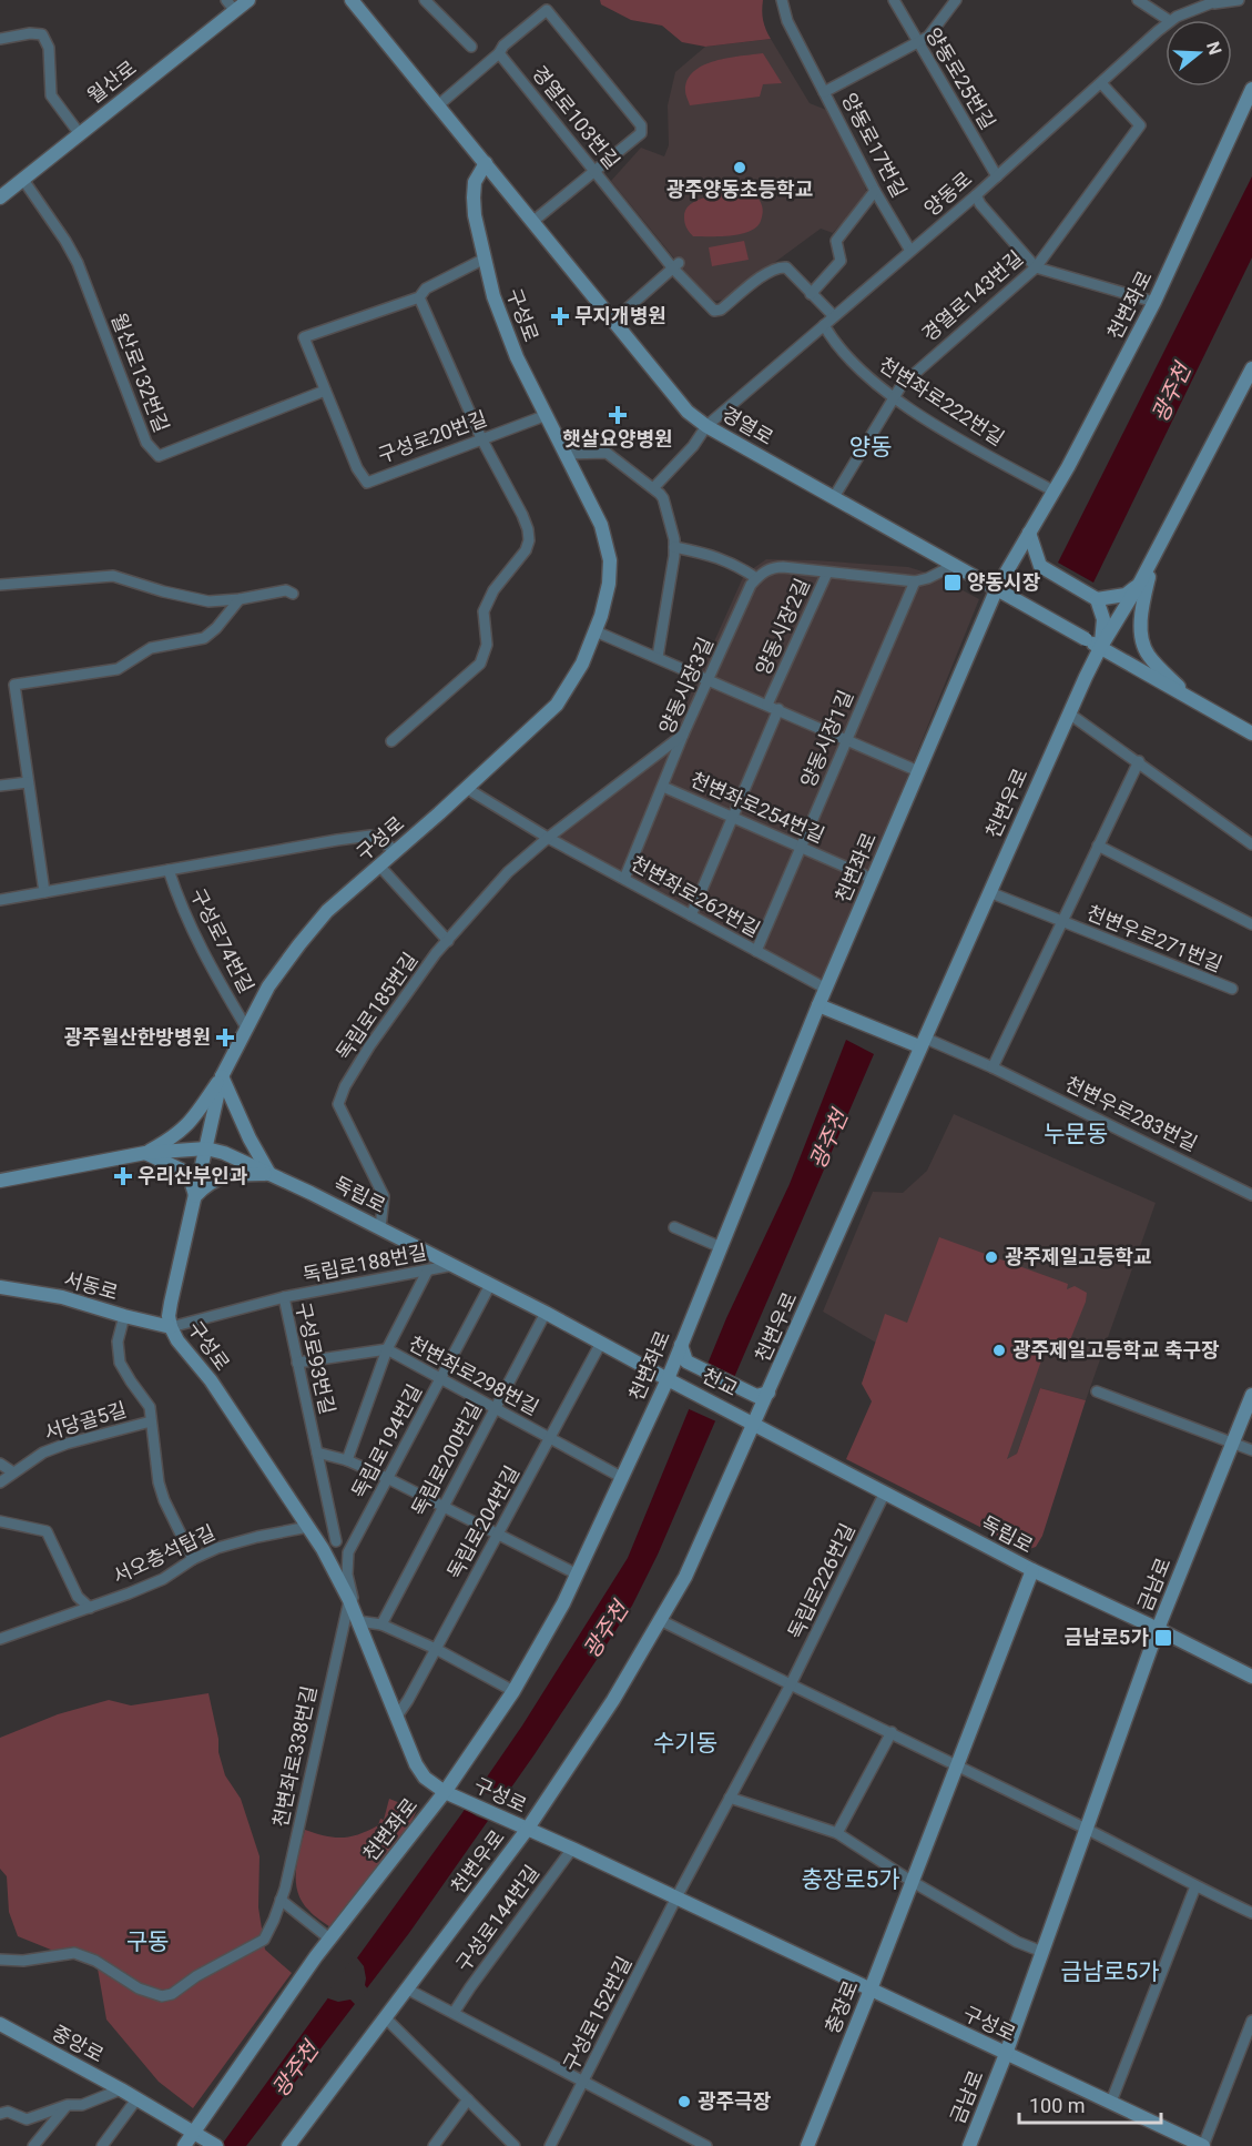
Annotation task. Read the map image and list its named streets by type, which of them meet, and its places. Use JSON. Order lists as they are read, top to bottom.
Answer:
{
  "streets": {
    "street": [
      "양동로25번길",
      "월산로",
      "경열로103번길",
      "양동로17번길",
      "양동로",
      "경열로143번길",
      "천변좌로",
      "구성로",
      "월산로132번길",
      "천변좌로222번길",
      "경열로",
      "구성로20번길",
      "양동시장2길",
      "양동시장3길",
      "양동시장1길",
      "천변우로",
      "천변좌로254번길",
      "천변좌로262번길",
      "천변우로271번길",
      "구성로74번길",
      "독립로185번길",
      "천변우로283번길",
      "독립로",
      "독립로188번길",
      "서동로",
      "구성로93번길",
      "천변좌로298번길",
      "천교",
      "서당골5길",
      "독립로194번길",
      "독립로200번길",
      "독립로204번길",
      "서오층석탑길",
      "독립로226번길",
      "금남로",
      "천변좌로338번길",
      "구성로144번길",
      "충장로",
      "구성로152번길",
      "중앙로"
    ]
  },
  "crossings": [
    ["양동로25번길", "양동로"],
    ["월산로", "월산로132번길"],
    ["양동로17번길", "양동로"],
    ["양동로", "경열로143번길"],
    ["양동로", "천변좌로222번길"],
    ["양동로", "경열로"],
    ["경열로143번길", "천변좌로222번길"],
    ["경열로143번길", "경열로"],
    ["천변좌로", "구성로"],
    ["천변좌로", "천변좌로222번길"],
    ["천변좌로", "경열로"],
    ["천변좌로", "천변좌로254번길"],
    ["천변좌로", "천변좌로262번길"],
    ["천변좌로", "독립로"],
    ["천변좌로", "천변좌로298번길"],
    ["천변좌로", "천교"],
    ["천변좌로", "중앙로"],
    ["구성로", "경열로"],
    ["구성로", "구성로20번길"],
    ["구성로", "천변우로"],
    ["구성로", "천변좌로262번길"],
    ["구성로", "구성로74번길"],
    ["구성로", "독립로"],
    ["구성로", "서동로"],
    ["구성로", "구성로93번길"],
    ["구성로", "독립로194번길"],
    ["구성로", "독립로204번길"],
    ["구성로", "서오층석탑길"],
    ["구성로", "독립로226번길"],
    ["구성로", "금남로"],
    ["구성로", "천변좌로338번길"],
    ["구성로", "구성로144번길"],
    ["구성로", "충장로"],
    ["구성로", "구성로152번길"],
    ["월산로132번길", "구성로20번길"],
    ["경열로", "천변우로"],
    ["양동시장2길", "양동시장1길"],
    ["양동시장3길", "천변좌로254번길"],
    ["양동시장3길", "천변좌로262번길"],
    ["양동시장3길", "독립로185번길"],
    ["양동시장1길", "천변좌로254번길"],
    ["양동시장1길", "천변좌로262번길"],
    ["천변우로", "천변우로271번길"],
    ["천변우로", "천변우로283번길"],
    ["천변우로", "독립로"],
    ["천변우로", "천교"],
    ["천변좌로262번길", "독립로185번길"],
    ["천변우로271번길", "천변우로283번길"],
    ["독립로185번길", "독립로"],
    ["독립로", "독립로188번길"],
    ["독립로", "천교"],
    ["독립로", "독립로194번길"],
    ["독립로", "독립로200번길"],
    ["독립로", "독립로204번길"],
    ["독립로", "독립로226번길"],
    ["독립로", "금남로"],
    ["독립로", "충장로"],
    ["독립로188번길", "구성로93번길"],
    ["서동로", "구성로93번길"],
    ["구성로93번길", "천변좌로298번길"],
    ["천변좌로298번길", "독립로194번길"],
    ["천변좌로298번길", "독립로200번길"],
    ["천변좌로298번길", "독립로204번길"],
    ["독립로226번길", "구성로152번길"]
  ],
  "districts": [
    "양동",
    "누문동",
    "수기동",
    "충장로5가",
    "구동",
    "금남로5가"
  ],
  "water": ["광주천"],
  "places": {
    "other": [
      "광주양동초등학교",
      "광주제일고등학교",
      "광주제일고등학교 축구장",
      "광주극장"
    ],
    "health": [
      "무지개병원",
      "햇살요양병원",
      "광주월산한방병원",
      "우리산부인과"
    ],
    "transit": ["양동시장", "금남로5가"]
  },
  "scale_bar": "100 m",
  "north": "right"
}
